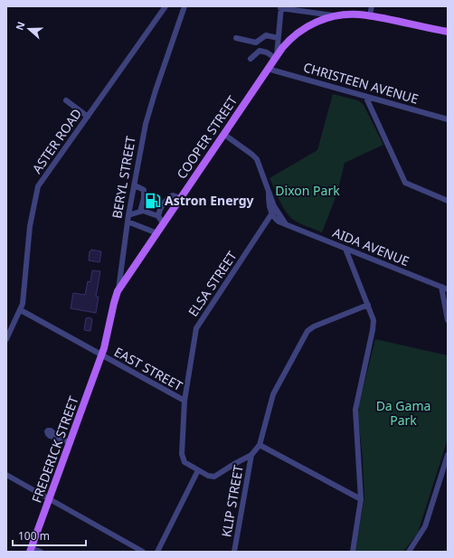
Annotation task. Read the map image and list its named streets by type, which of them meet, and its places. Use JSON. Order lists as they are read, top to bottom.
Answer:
{
  "streets": {
    "main road": ["COOPER STREET", "BERYL STREET", "FREDERICK STREET"],
    "street": [
      "CHRISTEEN AVENUE",
      "ASTER ROAD",
      "AIDA AVENUE",
      "ELSA STREET",
      "EAST STREET",
      "KLIP STREET"
    ]
  },
  "crossings": [
    ["CHRISTEEN AVENUE", "COOPER STREET"],
    ["COOPER STREET", "BERYL STREET"],
    ["COOPER STREET", "AIDA AVENUE"],
    ["ASTER ROAD", "EAST STREET"],
    ["BERYL STREET", "EAST STREET"],
    ["BERYL STREET", "FREDERICK STREET"],
    ["AIDA AVENUE", "ELSA STREET"],
    ["ELSA STREET", "EAST STREET"],
    ["EAST STREET", "FREDERICK STREET"],
    ["EAST STREET", "KLIP STREET"]
  ],
  "parks": ["Dixon Park", "Da Gama Park"],
  "places": {
    "fuel station": ["Astron Energy"]
  },
  "scale_bar": "100 m",
  "north": "left"
}
